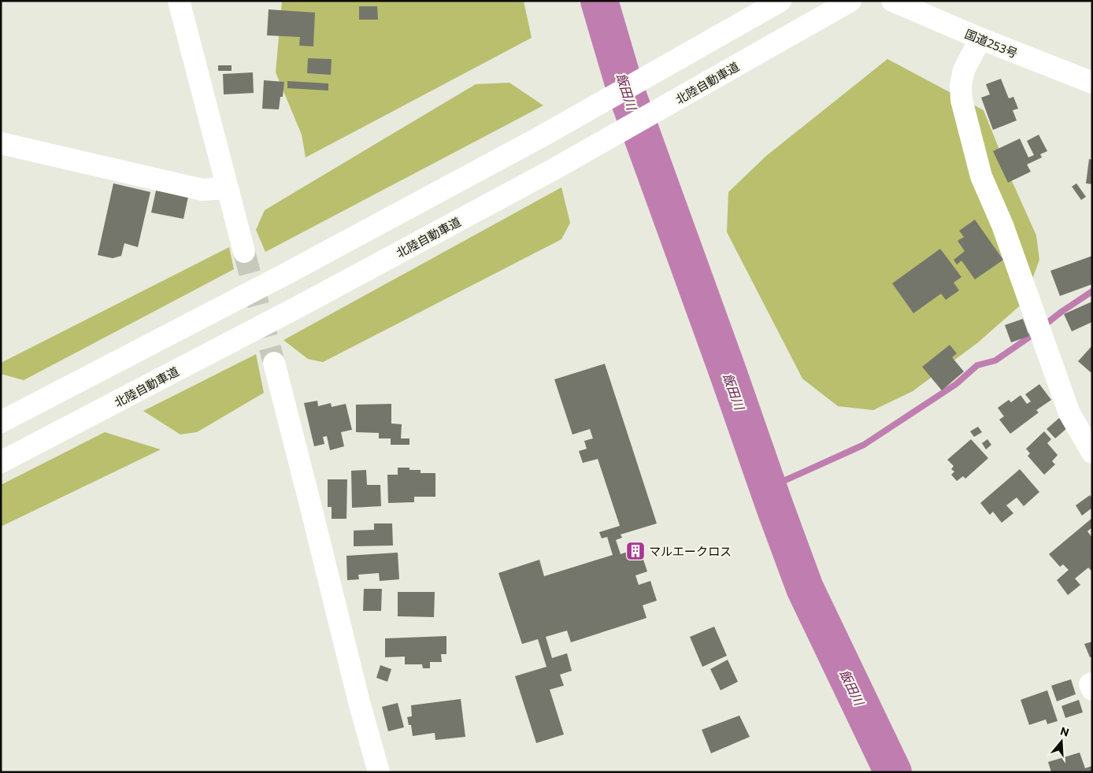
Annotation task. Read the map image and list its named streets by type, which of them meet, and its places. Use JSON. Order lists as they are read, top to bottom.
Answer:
{
  "streets": {
    "main road": ["国道253号", "北陸自動車道"]
  },
  "water": ["飯田川"],
  "places": {
    "building": ["マルエークロス"]
  },
  "north": "top"
}
